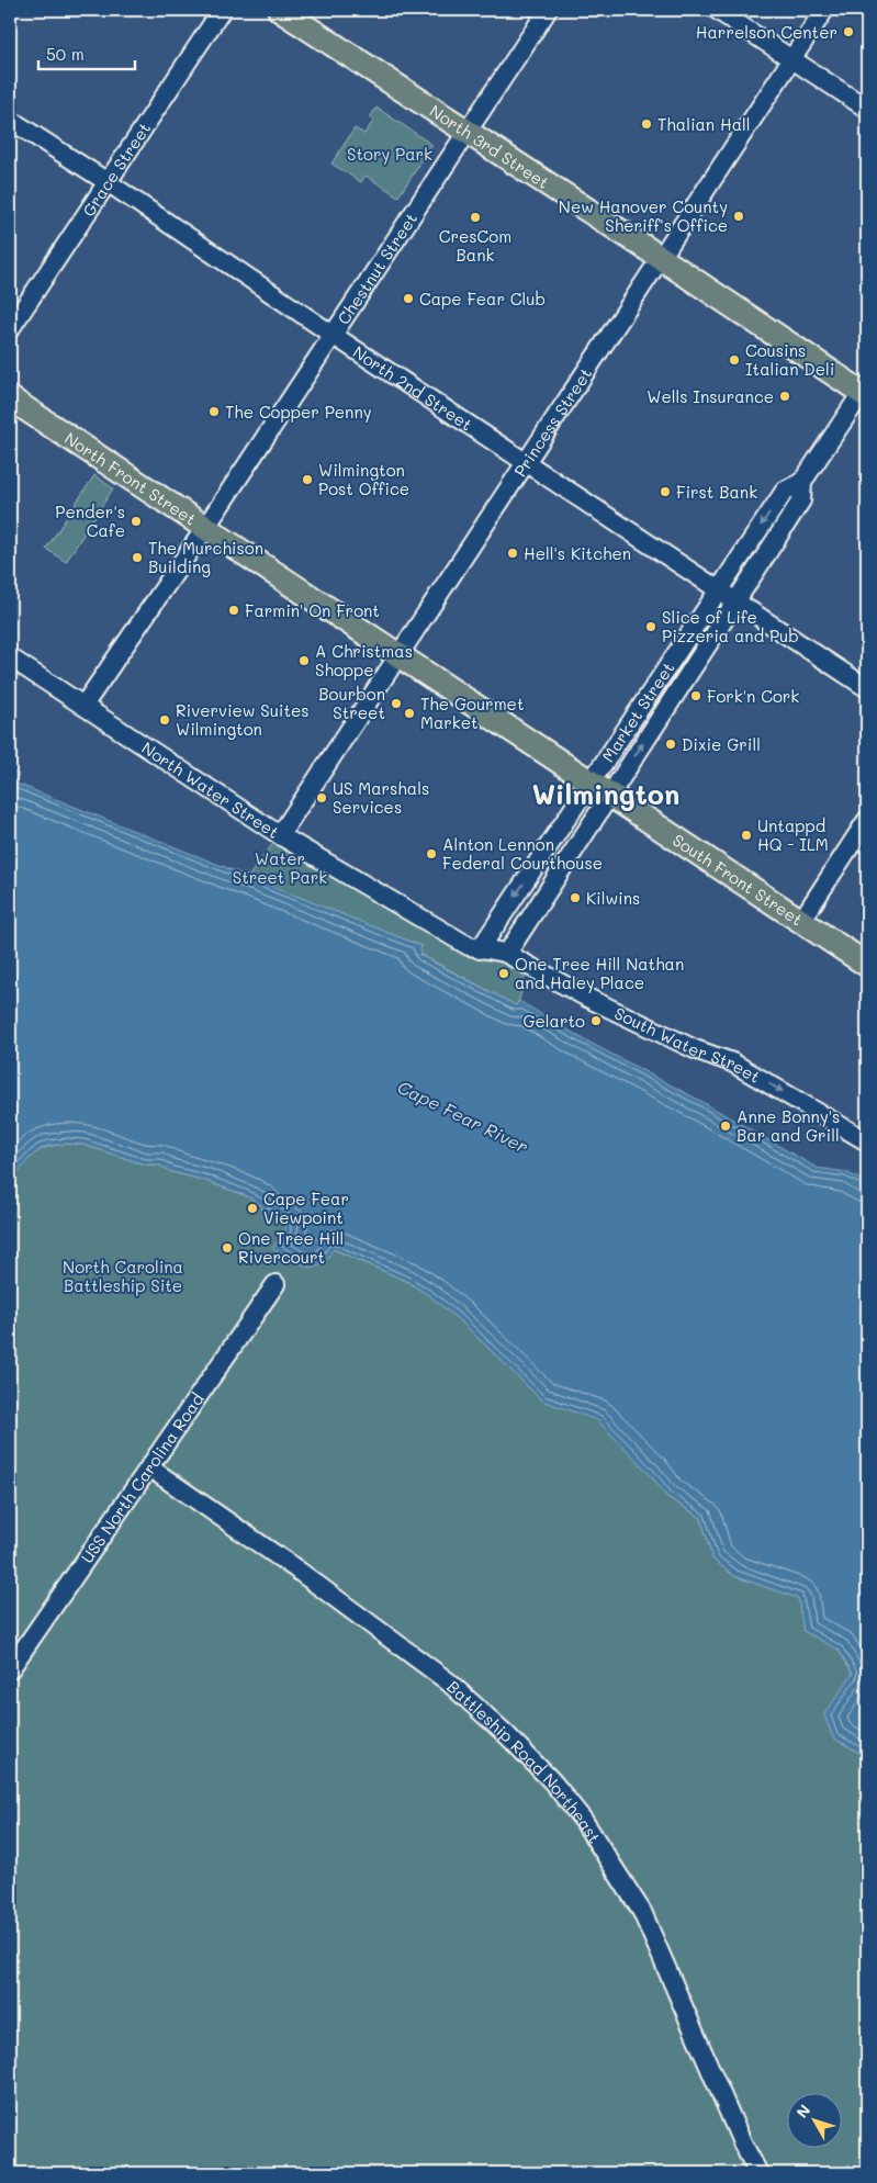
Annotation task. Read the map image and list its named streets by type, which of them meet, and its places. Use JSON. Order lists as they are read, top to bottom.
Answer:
{
  "streets": {
    "main road": ["North 3rd Street", "North Front Street", "South Front Street"],
    "street": [
      "Grace Street",
      "Chestnut Street",
      "North 2nd Street",
      "Princess Street",
      "Market Street",
      "North Water Street",
      "South Water Street",
      "USS North Carolina Road",
      "Battleship Road Northeast"
    ]
  },
  "crossings": [
    ["North 3rd Street", "Chestnut Street"],
    ["North 3rd Street", "Princess Street"],
    ["North 3rd Street", "Market Street"],
    ["Grace Street", "North 2nd Street"],
    ["Chestnut Street", "North 2nd Street"],
    ["Chestnut Street", "North Front Street"],
    ["Chestnut Street", "North Water Street"],
    ["North 2nd Street", "Princess Street"],
    ["North 2nd Street", "Market Street"],
    ["Princess Street", "North Front Street"],
    ["Princess Street", "North Water Street"],
    ["North Front Street", "Market Street"],
    ["North Front Street", "South Front Street"],
    ["Market Street", "North Water Street"],
    ["Market Street", "South Front Street"],
    ["Market Street", "South Water Street"],
    ["North Water Street", "South Water Street"],
    ["USS North Carolina Road", "Battleship Road Northeast"]
  ],
  "one_way": ["South Water Street"],
  "districts": ["Wilmington"],
  "water": ["Cape Fear River"],
  "parks": ["Story Park", "Water Street Park", "North Carolina Battleship Site"],
  "places": [
    "Harrelson Center",
    "Thalian Hall",
    "New Hanover County Sheriff's Office",
    "CresCom Bank",
    "Cape Fear Club",
    "Cousins Italian Deli",
    "Wells Insurance",
    "The Copper Penny",
    "Wilmington Post Office",
    "First Bank",
    "Pender's Cafe",
    "Hell's Kitchen",
    "The Murchison Building",
    "Farmin' On Front",
    "Slice of Life Pizzeria and Pub",
    "A Christmas Shoppe",
    "Fork'n Cork",
    "Bourbon Street",
    "The Gourmet Market",
    "Riverview Suites Wilmington",
    "Dixie Grill",
    "US Marshals Services",
    "Untappd HQ - ILM",
    "Alnton Lennon Federal Courthouse",
    "Kilwins",
    "One Tree Hill Nathan and Haley Place",
    "Gelarto",
    "Anne Bonny's Bar and Grill",
    "Cape Fear Viewpoint",
    "One Tree Hill Rivercourt"
  ],
  "scale_bar": "50 m",
  "north": "top left"
}
